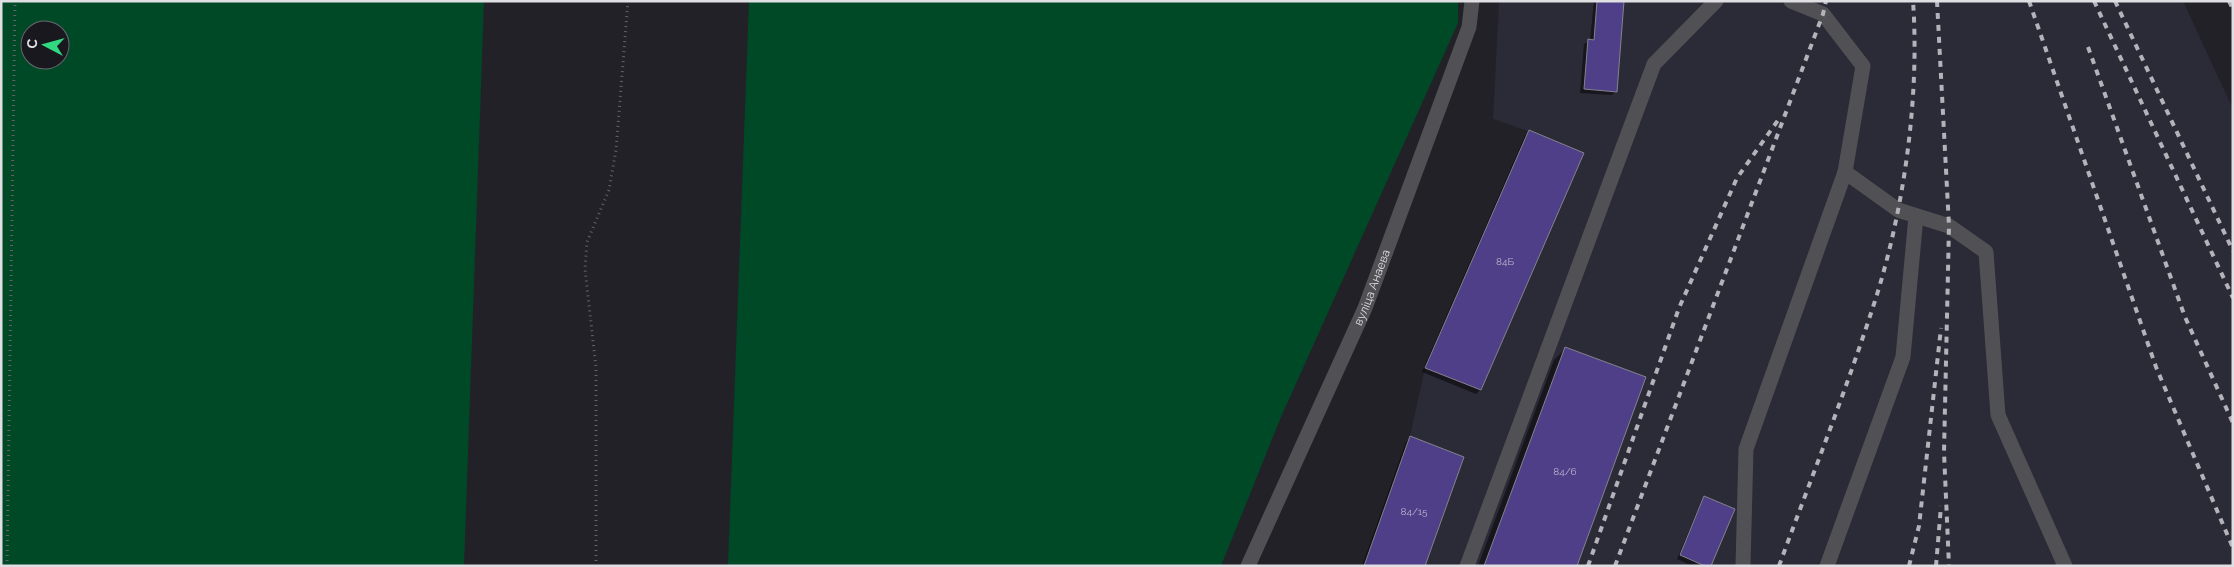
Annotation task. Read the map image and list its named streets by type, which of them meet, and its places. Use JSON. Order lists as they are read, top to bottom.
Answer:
{
  "streets": {
    "lane": ["вуліца Анаева"]
  },
  "house_numbers": ["84Б", "84/6", "84/15"],
  "north": "left"
}
